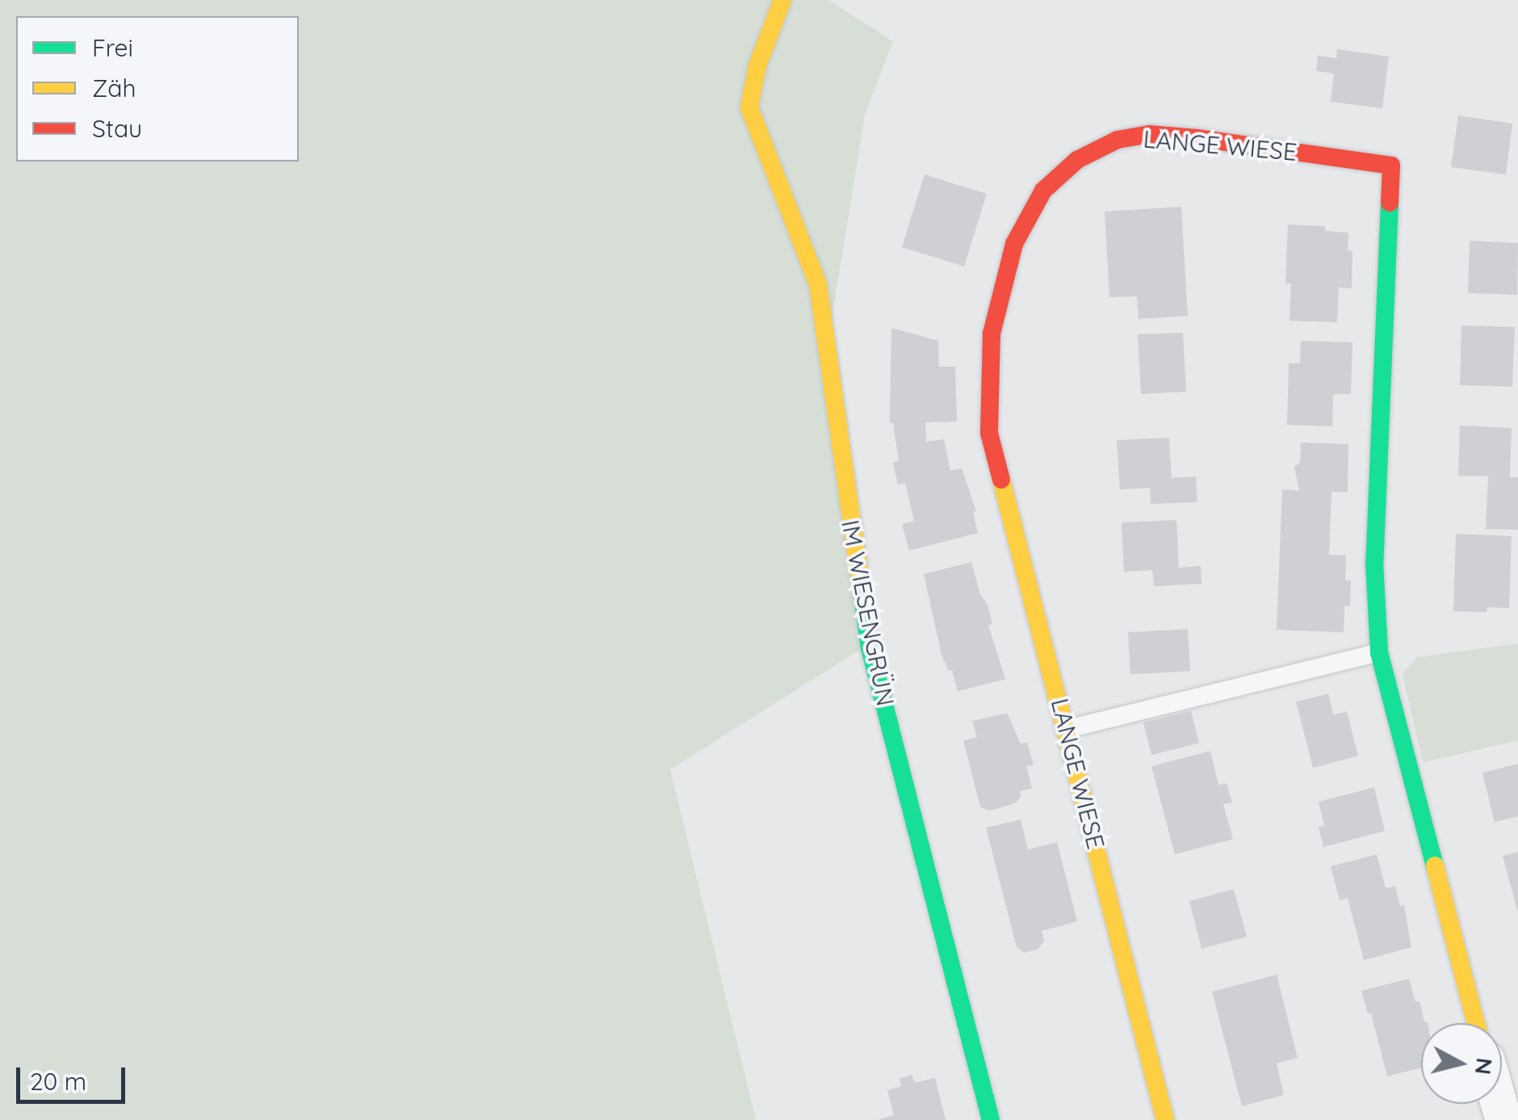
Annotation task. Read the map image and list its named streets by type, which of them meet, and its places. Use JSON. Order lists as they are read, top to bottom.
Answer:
{
  "streets": {
    "street": ["LANGE WIESE", "IM WIESENGRÜN"]
  },
  "legend": ["Frei", "Zäh", "Stau"],
  "scale_bar": "20 m",
  "north": "right"
}
